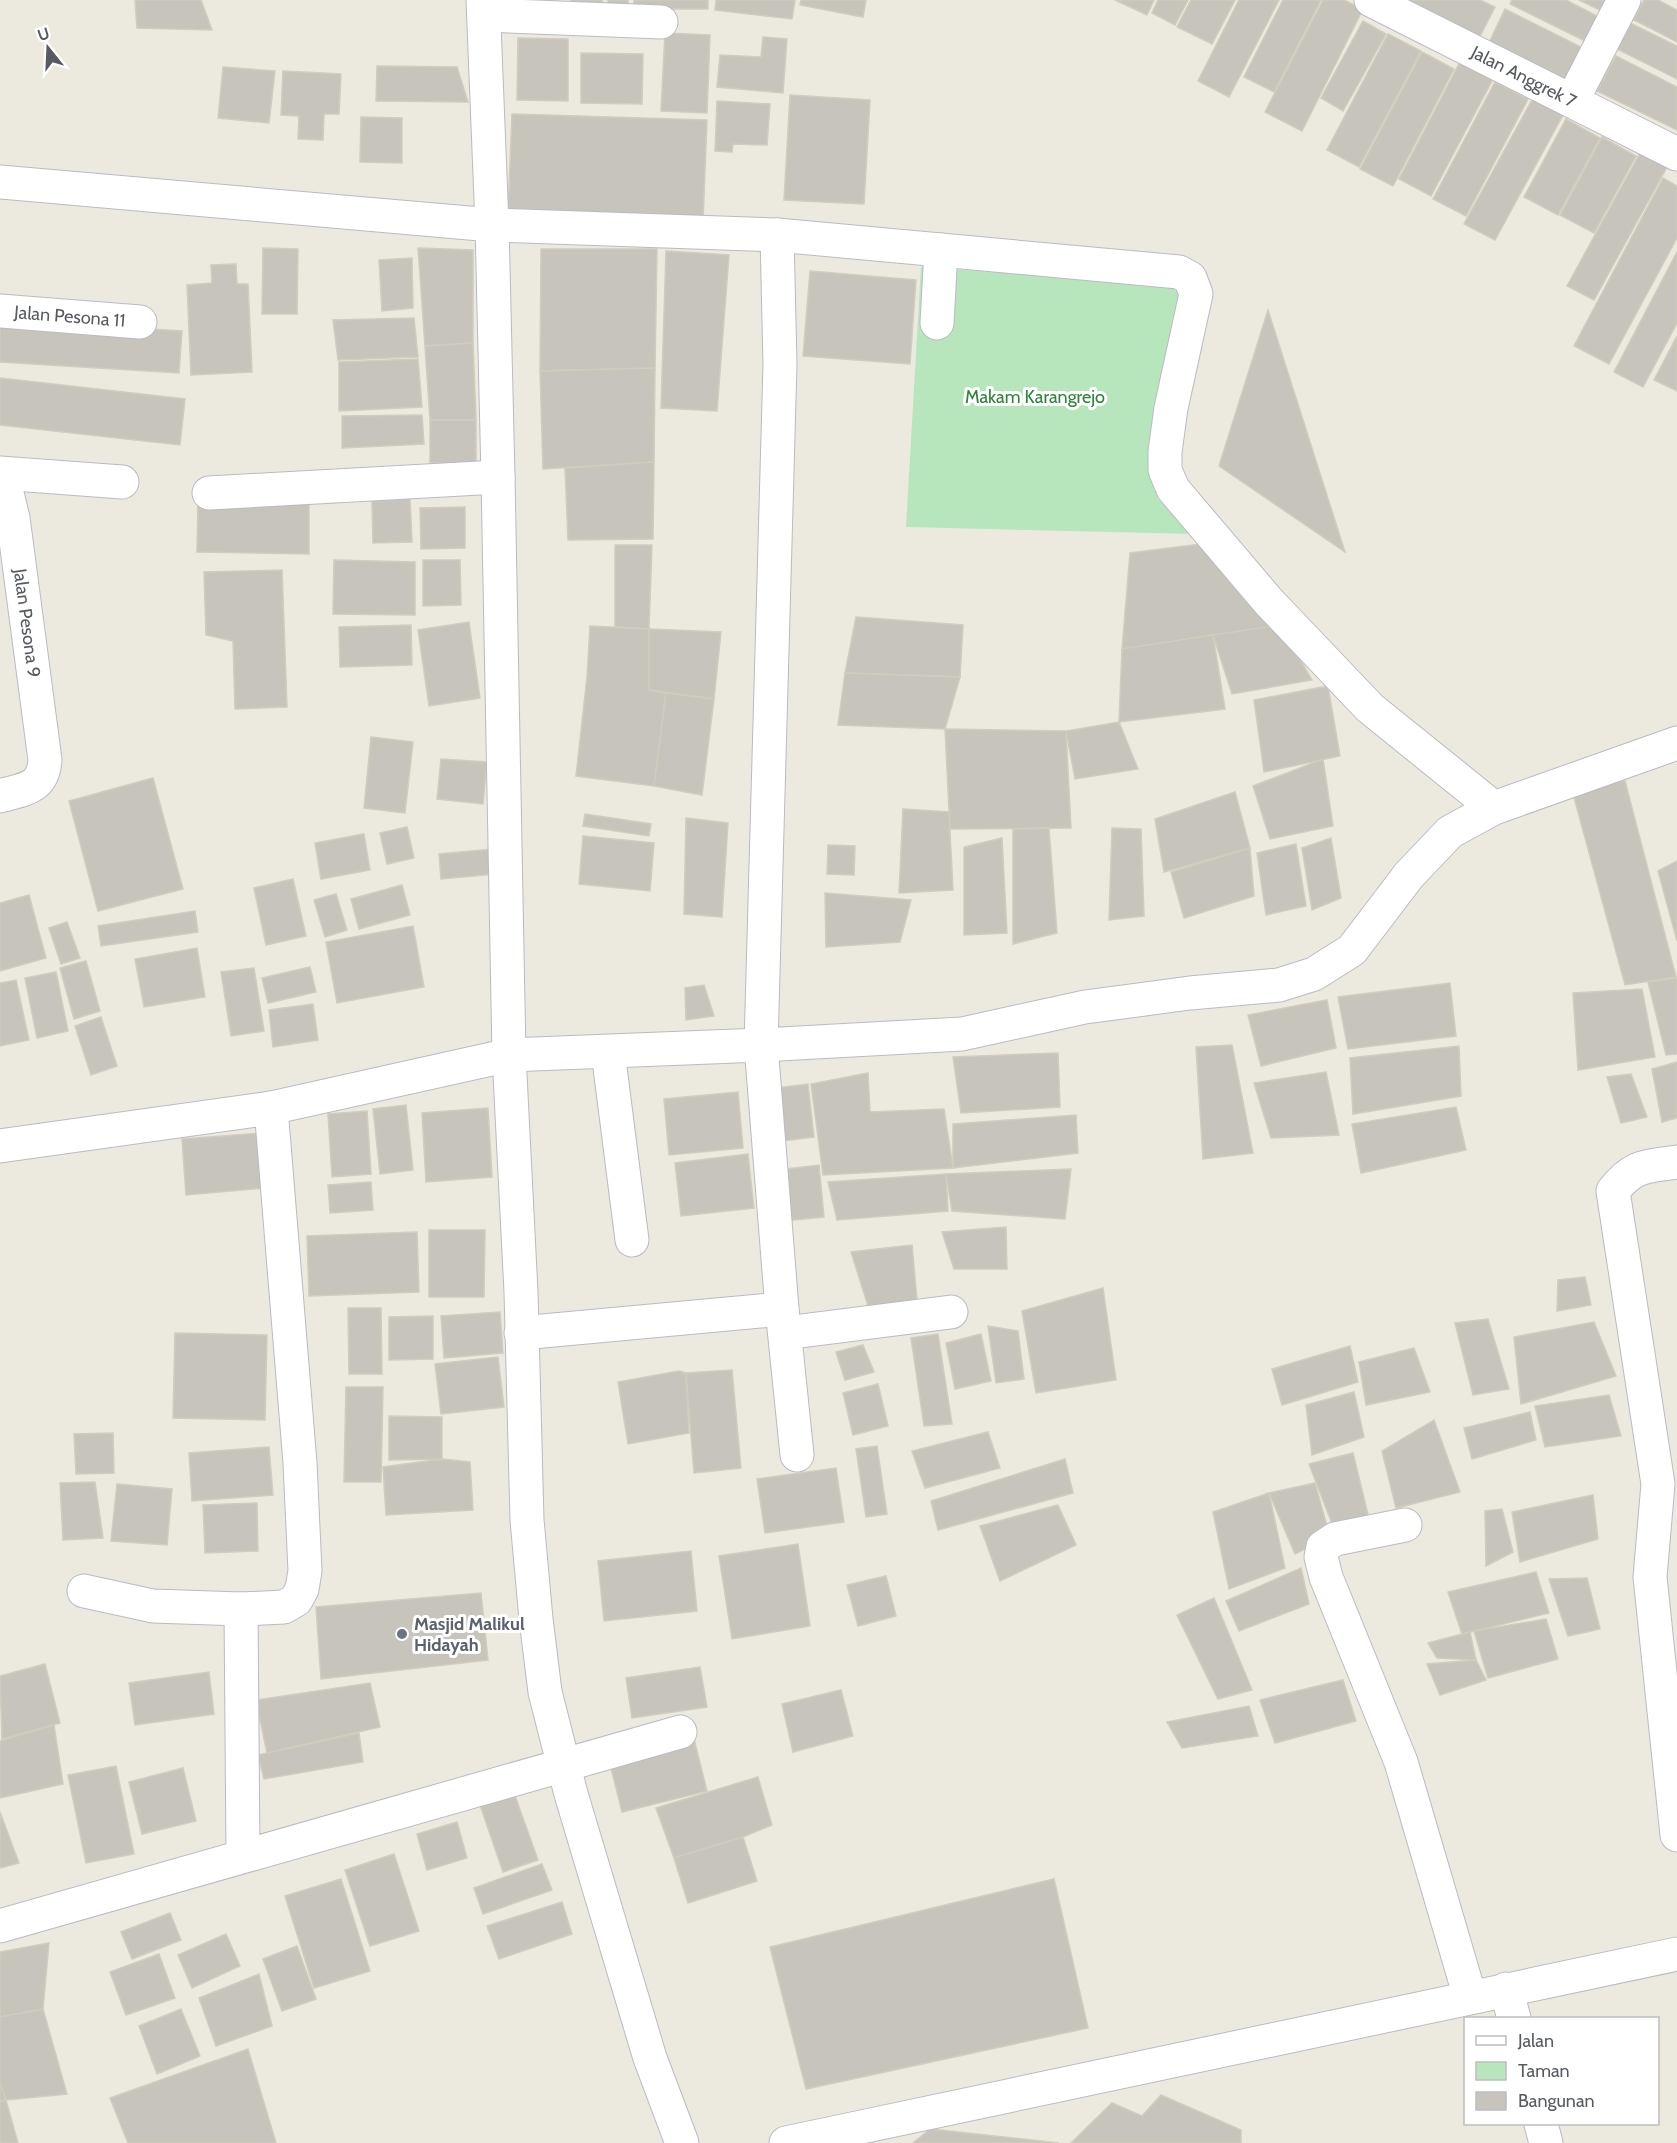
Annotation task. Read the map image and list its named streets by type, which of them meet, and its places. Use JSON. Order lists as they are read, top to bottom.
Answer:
{
  "streets": {
    "street": ["Jalan Anggrek 7", "Jalan Pesona 11", "Jalan Pesona 9"]
  },
  "parks": ["Makam Karangrejo"],
  "places": ["Masjid Malikul Hidayah"],
  "legend": ["Jalan", "Taman", "Bangunan"],
  "north": "top"
}
